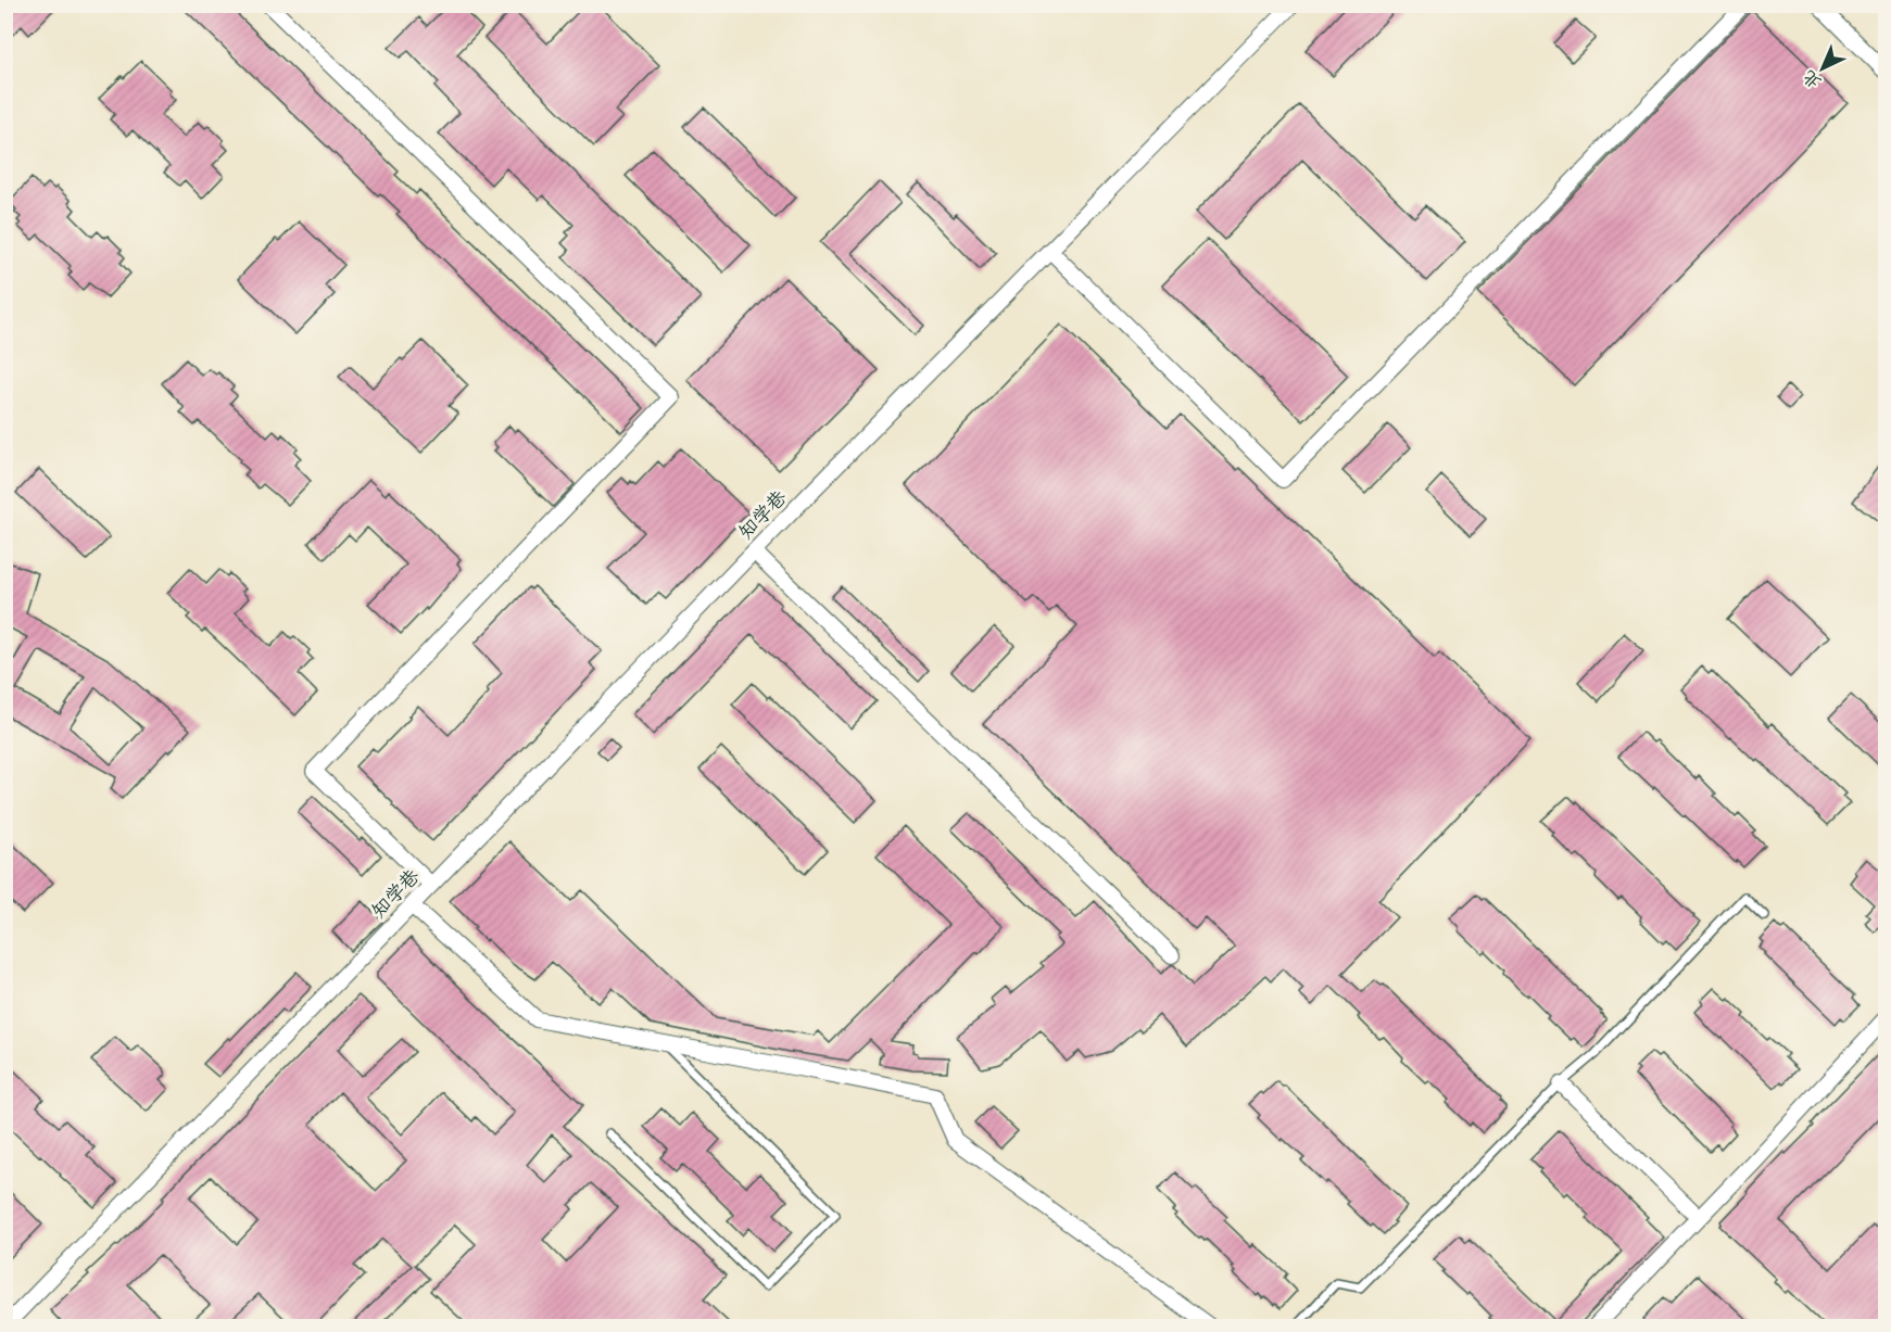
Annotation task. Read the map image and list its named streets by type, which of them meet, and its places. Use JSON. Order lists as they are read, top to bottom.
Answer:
{
  "streets": {
    "street": ["知学巷"]
  },
  "north": "bottom left"
}
